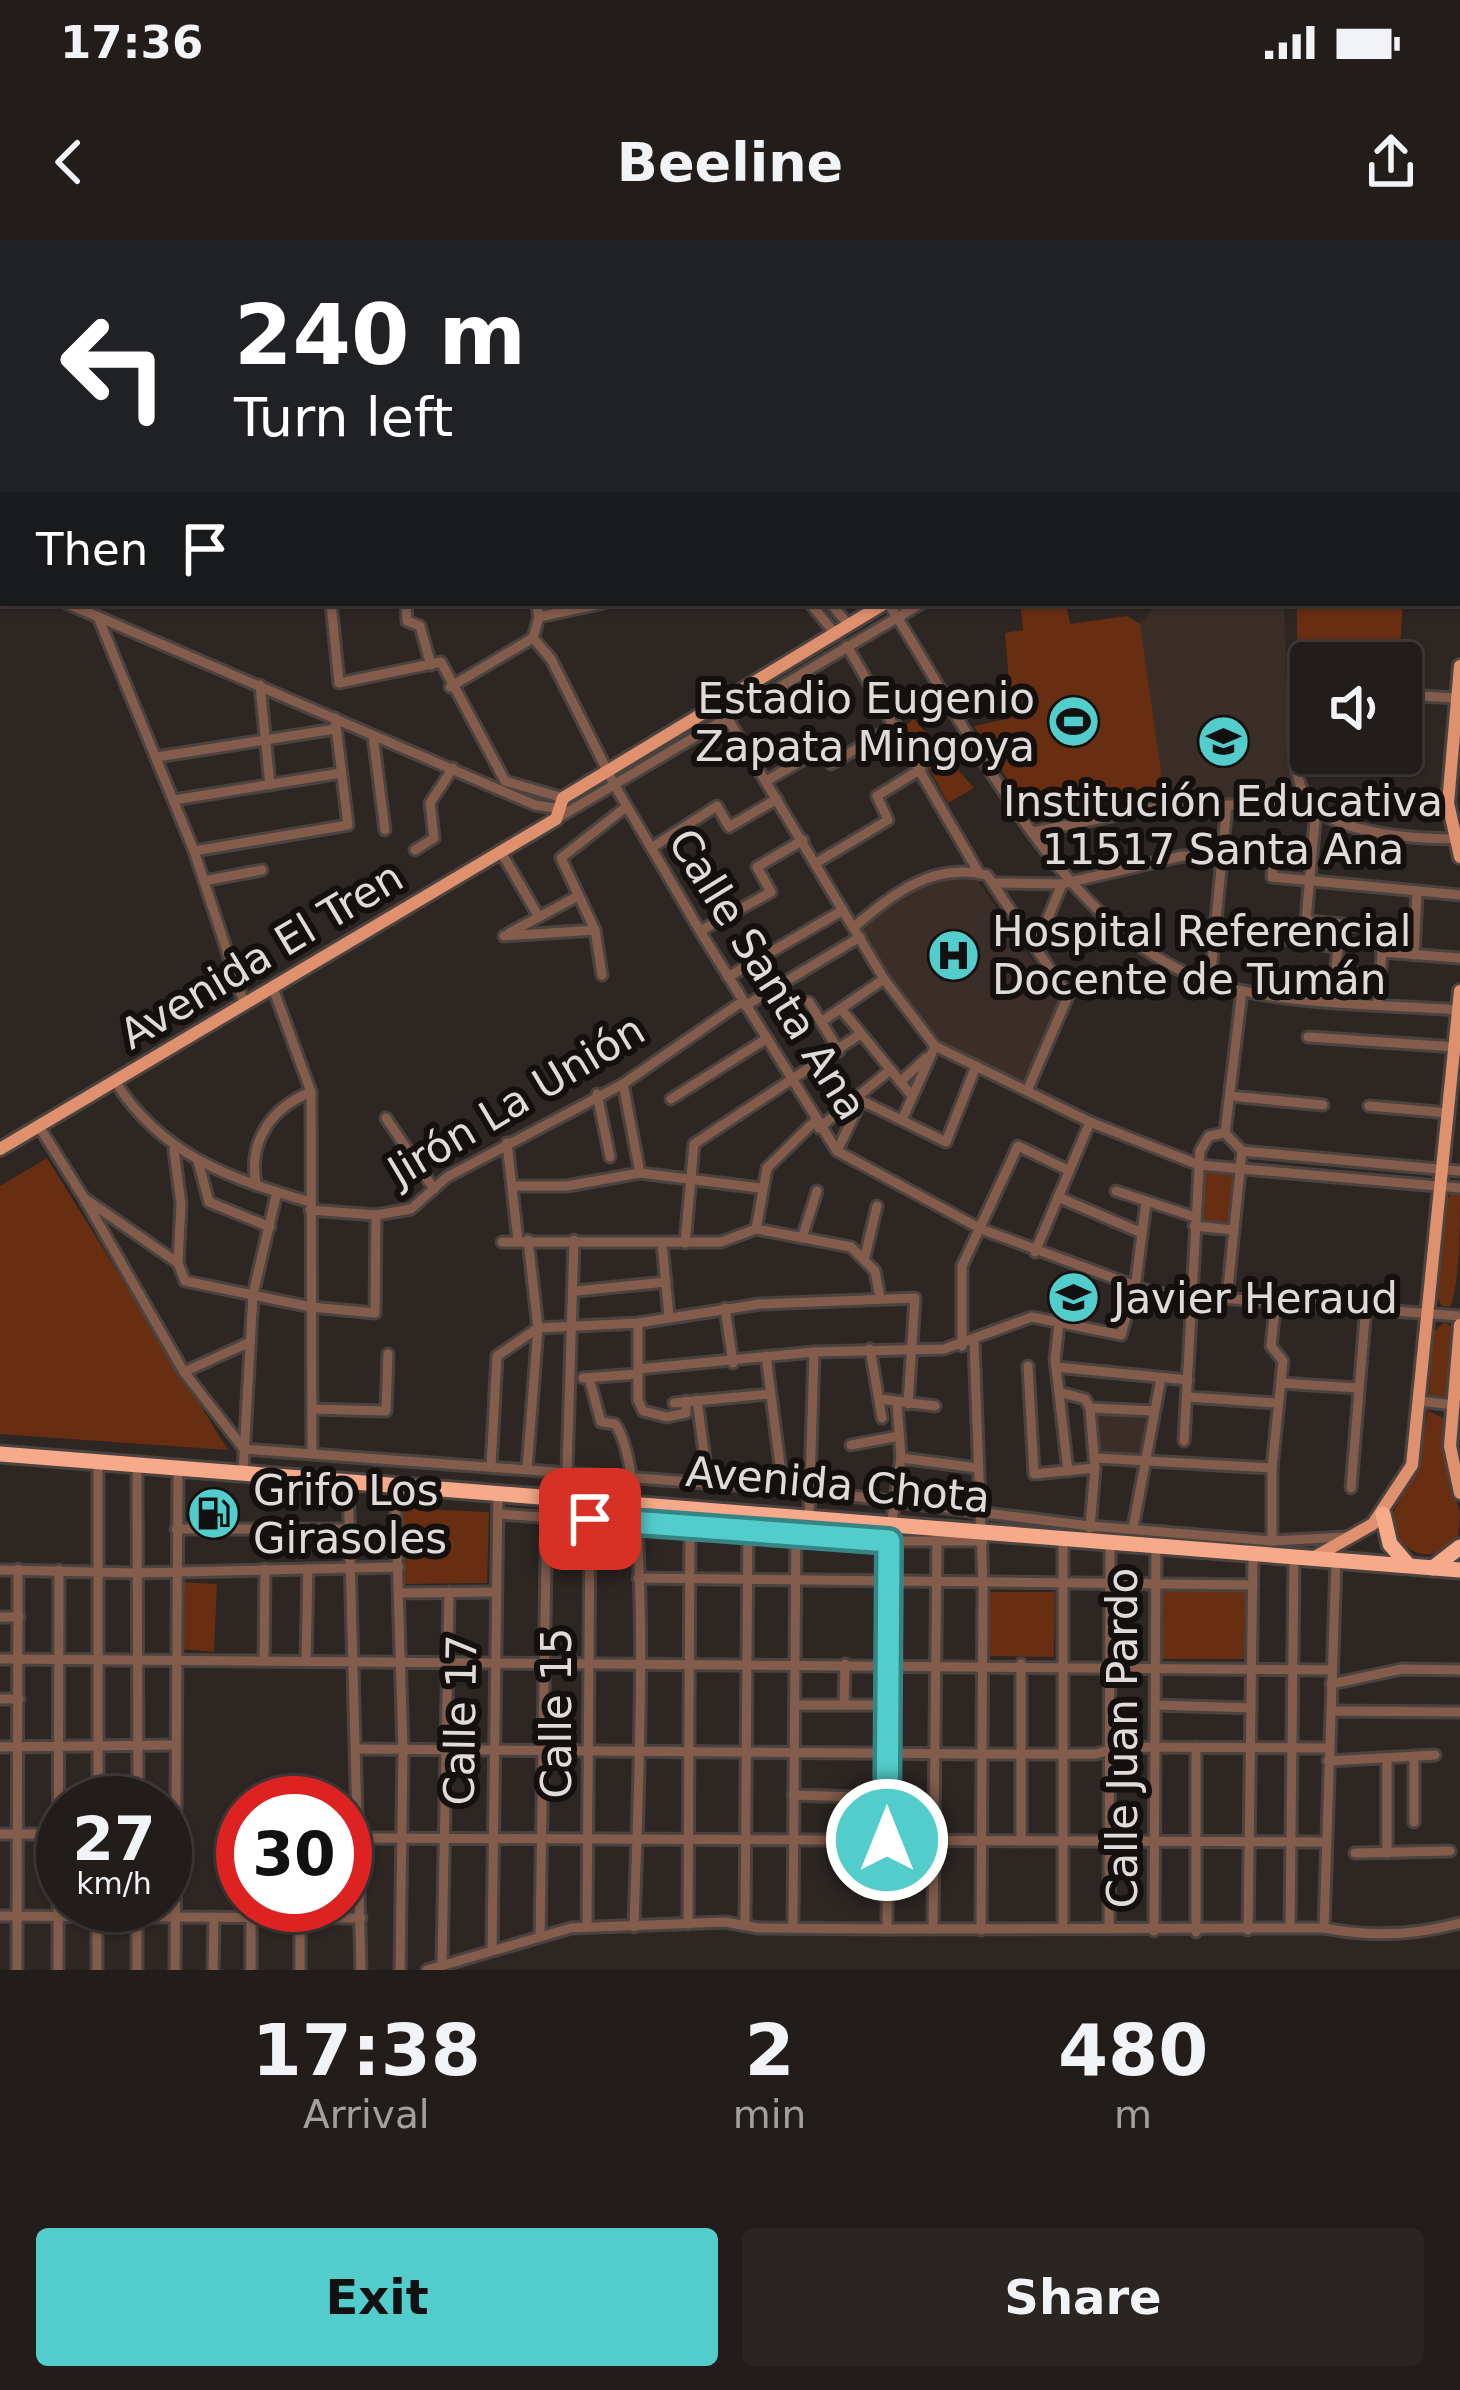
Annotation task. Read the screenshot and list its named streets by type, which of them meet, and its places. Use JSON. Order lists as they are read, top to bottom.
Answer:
{
  "streets": {
    "highway": ["Avenida Chota"],
    "main road": ["Avenida El Tren"],
    "street": [
      "Calle Santa Ana",
      "Jirón La Unión",
      "Calle 15",
      "Calle 17",
      "Calle Juan Pardo"
    ]
  },
  "crossings": [
    ["Avenida El Tren", "Calle Santa Ana"],
    ["Calle Santa Ana", "Jirón La Unión"],
    ["Avenida Chota", "Calle 15"],
    ["Avenida Chota", "Calle 17"],
    ["Avenida Chota", "Calle Juan Pardo"]
  ],
  "places": {
    "sports": ["Estadio Eugenio Zapata Mingoya"],
    "school or university": ["Institución Educativa 11517 Santa Ana", "Javier Heraud"],
    "hospital": ["Hospital Referencial Docente de Tumán"],
    "fuel station": ["Grifo Los Girasoles"]
  },
  "page": {
    "status": "17:36",
    "header": "Beeline",
    "turn": ["240 m", "Turn left"],
    "then": "Then",
    "speed": "27 km/h",
    "limit": "30",
    "eta": [
      "17:38",
      "Arrival",
      "2",
      "min",
      "480",
      "m"
    ],
    "buttons": ["Exit", "Share"]
  }
}
